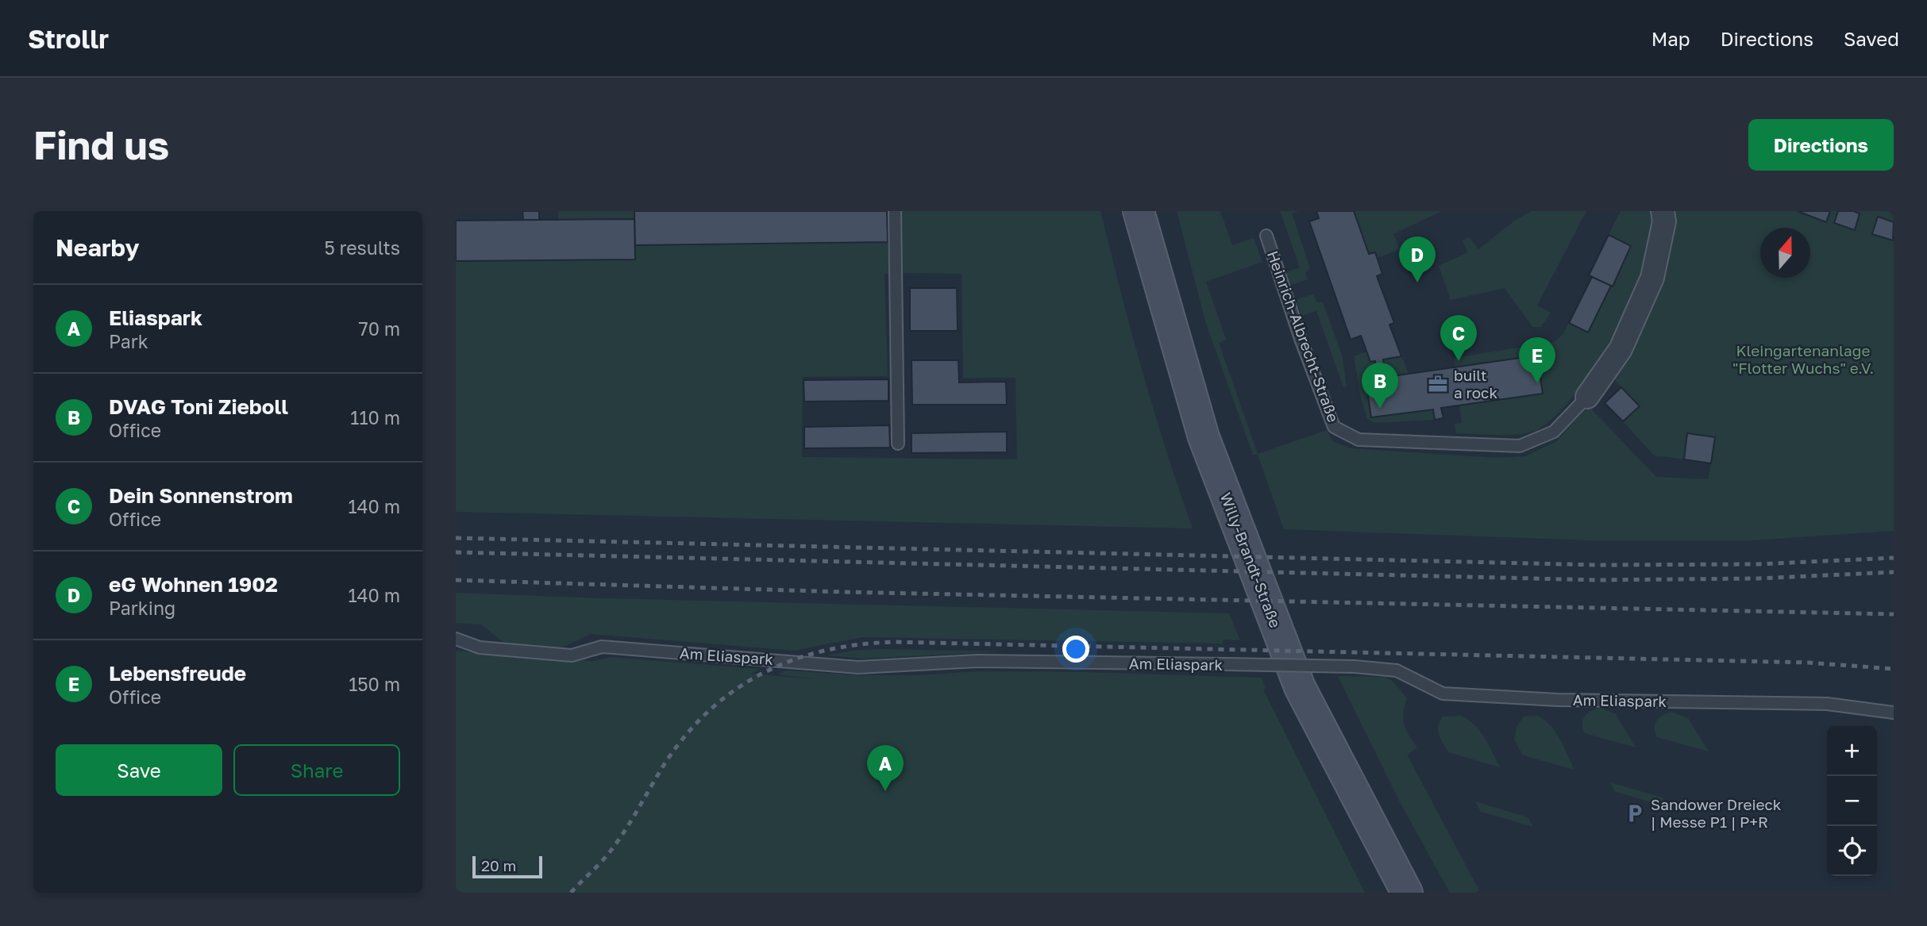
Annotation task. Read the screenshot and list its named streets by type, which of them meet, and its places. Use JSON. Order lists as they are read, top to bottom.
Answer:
{
  "streets": {
    "main road": ["Willy-Brandt-Straße"],
    "street": ["Heinrich-Albrecht-Straße"],
    "lane": ["Am Eliaspark"]
  },
  "parks": ["Kleingartenanlage \"Flotter Wuchs\" e.V."],
  "places": {
    "office": ["built a rock"],
    "parking": ["Sandower Dreieck | Messe P1 | P+R"]
  },
  "scale_bar": "20 m",
  "north": "top",
  "page": {
    "header": "Strollr",
    "nav": ["Map", "Directions", "Saved"],
    "buttons": [
      "Directions",
      ["Save", "Share"]
    ],
    "title": "Find us",
    "heading": ["Nearby", "5 results"],
    "pins": [
      "D",
      "C",
      "E",
      "B",
      "A"
    ],
    "list": [
      {
        "mark": "A",
        "name": "Eliaspark",
        "note": "Park",
        "value": "70 m"
      },
      {
        "mark": "B",
        "name": "DVAG Toni Zieboll",
        "note": "Office",
        "value": "110 m"
      },
      {
        "mark": "C",
        "name": "Dein Sonnenstrom",
        "note": "Office",
        "value": "140 m"
      },
      {
        "mark": "D",
        "name": "eG Wohnen 1902",
        "note": "Parking",
        "value": "140 m"
      },
      {
        "mark": "E",
        "name": "Lebensfreude",
        "note": "Office",
        "value": "150 m"
      }
    ],
    "map_buttons": ["+", "−"],
    "scale": "20 m"
  }
}
